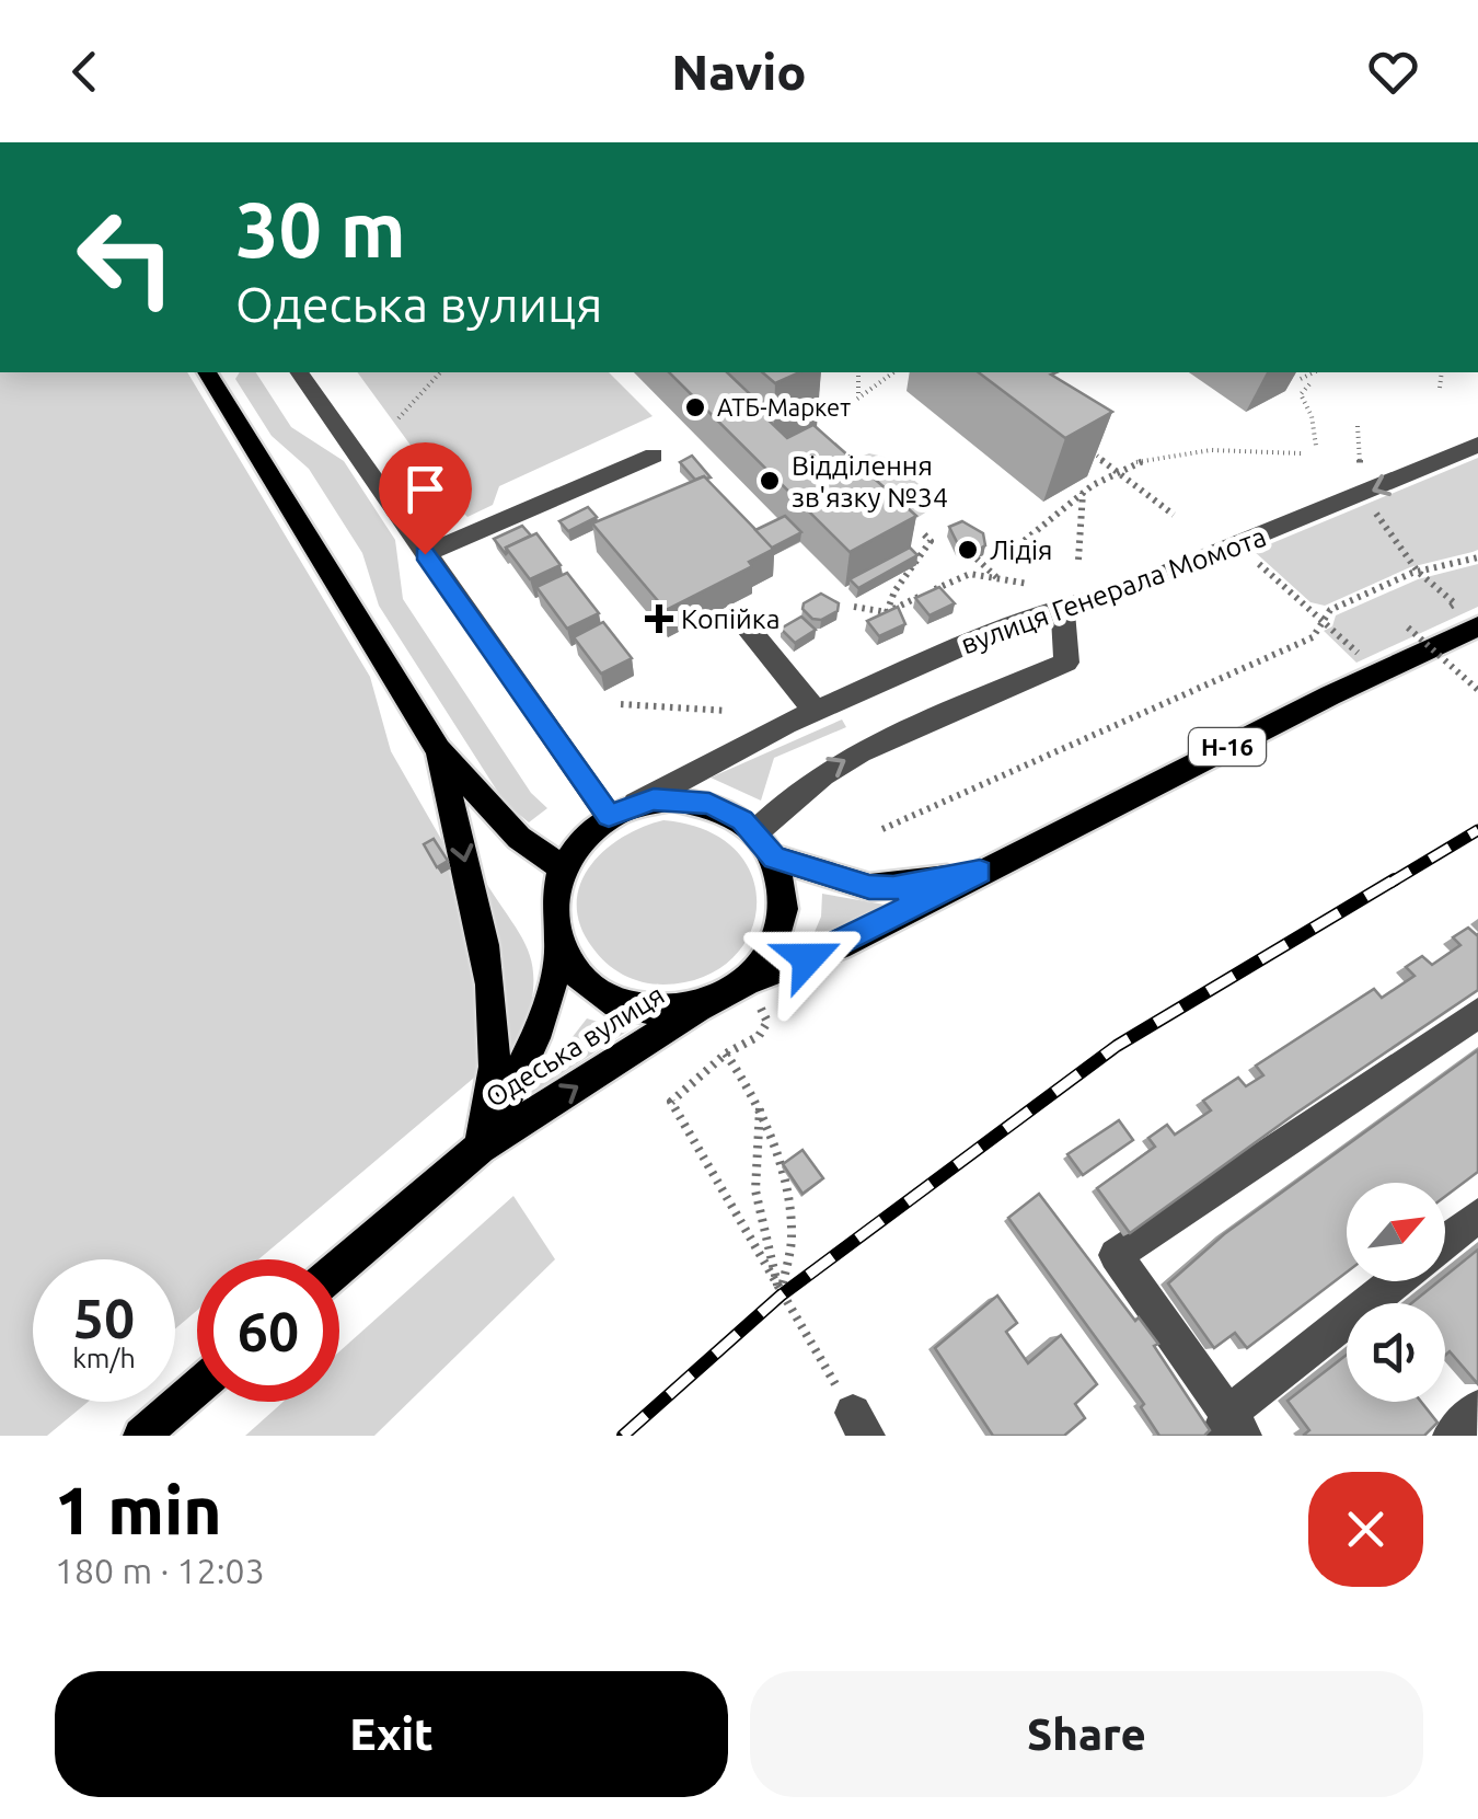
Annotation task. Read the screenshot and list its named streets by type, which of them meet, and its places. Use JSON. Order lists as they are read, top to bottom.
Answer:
{
  "streets": {
    "main road": ["Н-16", "Одеська вулиця"],
    "street": ["вулиця Генерала Момота"]
  },
  "crossings": [
    ["вулиця Генерала Момота", "Н-16"],
    ["вулиця Генерала Момота", "Одеська вулиця"],
    ["Н-16", "Одеська вулиця"]
  ],
  "one_way": ["вулиця Генерала Момота", "Одеська вулиця"],
  "places": {
    "other": ["АТБ-Маркет", "Відділення зв'язку №34", "Лідія"],
    "health": ["Копійка"]
  },
  "north": "top right",
  "page": {
    "header": "Navio",
    "turn": ["30 m", "Одеська вулиця"],
    "speed": "50 km/h",
    "limit": "60",
    "heading": ["1 min", "180 m · 12:03"],
    "buttons": ["Exit", "Share"]
  }
}
